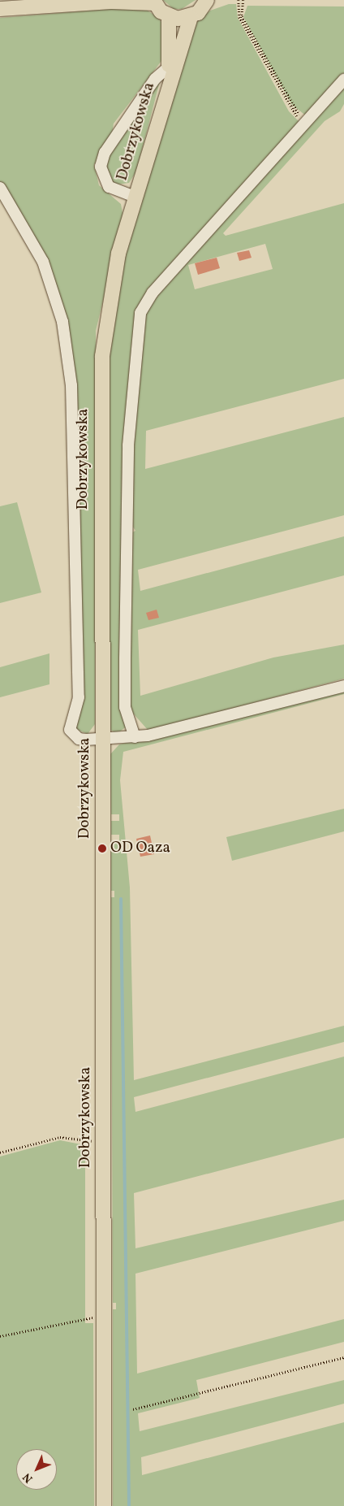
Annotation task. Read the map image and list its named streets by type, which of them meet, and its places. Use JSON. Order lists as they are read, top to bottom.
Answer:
{
  "streets": {
    "main road": ["Dobrzykowska"]
  },
  "places": ["OD Oaza"],
  "north": "bottom left"
}
